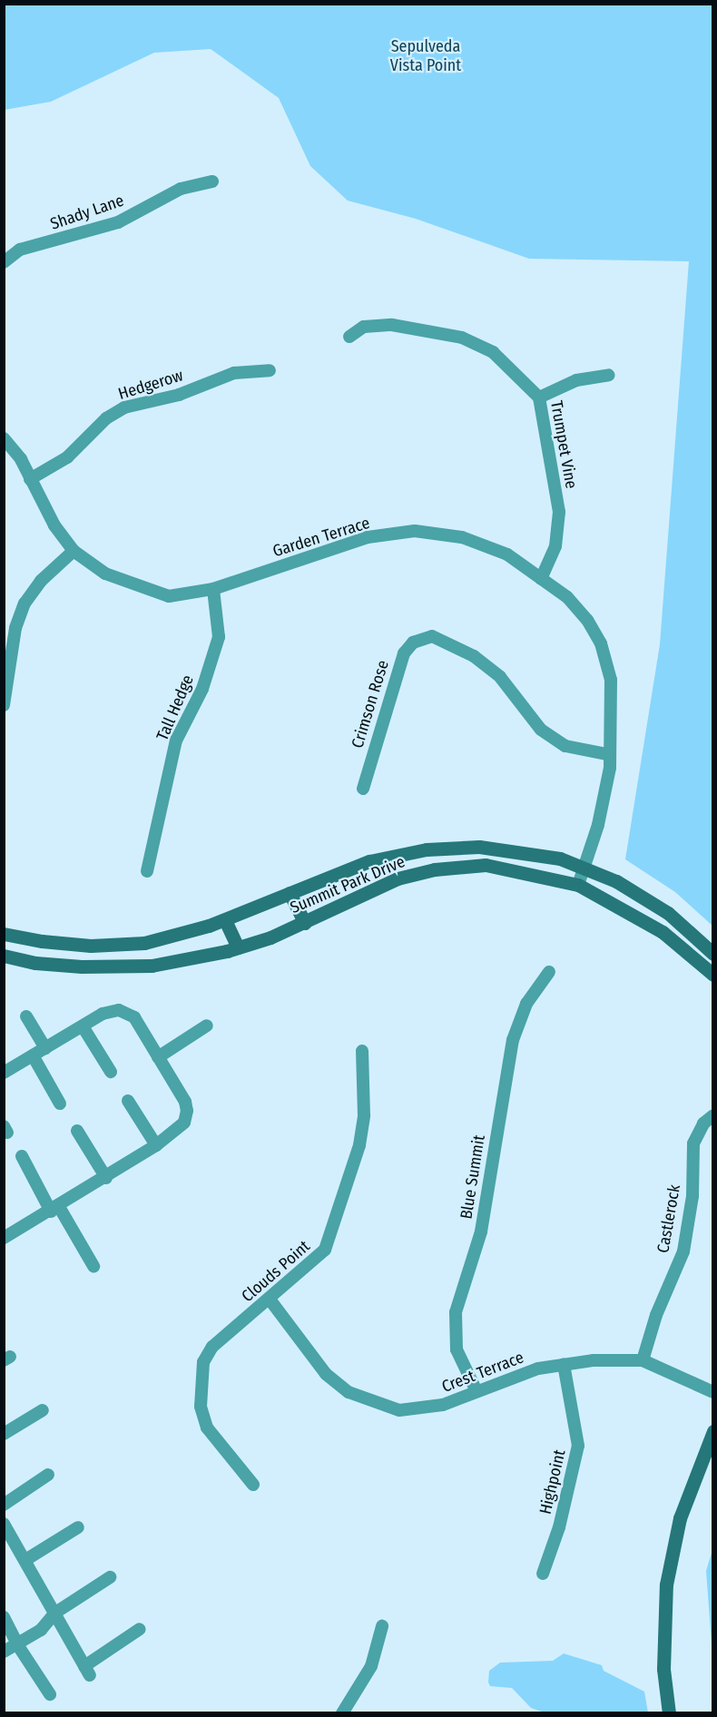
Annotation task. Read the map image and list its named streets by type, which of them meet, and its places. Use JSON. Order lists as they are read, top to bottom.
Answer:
{
  "streets": {
    "street": [
      "Shady Lane",
      "Hedgerow",
      "Trumpet Vine",
      "Garden Terrace",
      "Crimson Rose",
      "Tall Hedge",
      "Summit Park Drive",
      "Blue Summit",
      "Castlerock",
      "Clouds Point",
      "Crest Terrace",
      "Highpoint"
    ]
  },
  "crossings": [
    ["Hedgerow", "Garden Terrace"],
    ["Trumpet Vine", "Garden Terrace"],
    ["Garden Terrace", "Crimson Rose"],
    ["Garden Terrace", "Tall Hedge"],
    ["Garden Terrace", "Summit Park Drive"],
    ["Blue Summit", "Crest Terrace"],
    ["Castlerock", "Crest Terrace"],
    ["Clouds Point", "Crest Terrace"],
    ["Crest Terrace", "Highpoint"]
  ],
  "parks": ["Sepulveda Vista Point"]
}
